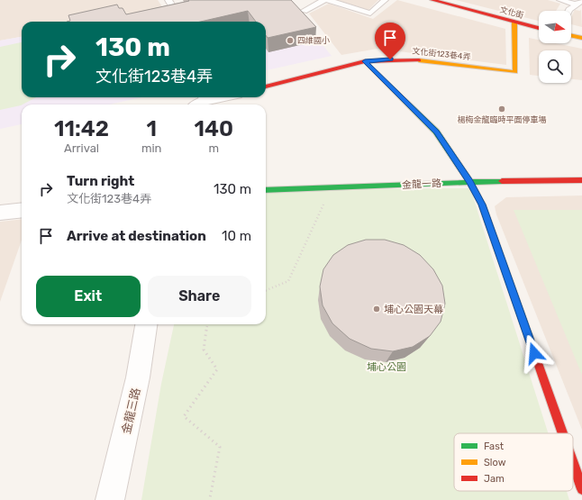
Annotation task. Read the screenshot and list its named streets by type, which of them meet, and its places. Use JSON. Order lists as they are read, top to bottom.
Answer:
{
  "streets": {
    "street": [
      "文化街",
      "文化街123巷4弄",
      "金龍一路",
      "金龍三路"
    ]
  },
  "crossings": [
    ["文化街", "文化街123巷4弄"]
  ],
  "parks": ["埔心公園"],
  "places": ["四維國小", "楊梅金龍臨時平面停車場", "埔心公園天幕"],
  "legend": ["Fast", "Slow", "Jam"],
  "north": "right",
  "page": {
    "turn": ["130 m", "文化街123巷4弄"],
    "eta": [
      "11:42",
      "Arrival",
      "1",
      "min",
      "140",
      "m"
    ],
    "list": [
      {
        "name": "Turn right",
        "note": "文化街123巷4弄",
        "value": "130 m"
      },
      {
        "name": "Arrive at destination",
        "value": "10 m"
      }
    ],
    "buttons": ["Exit", "Share"]
  }
}
